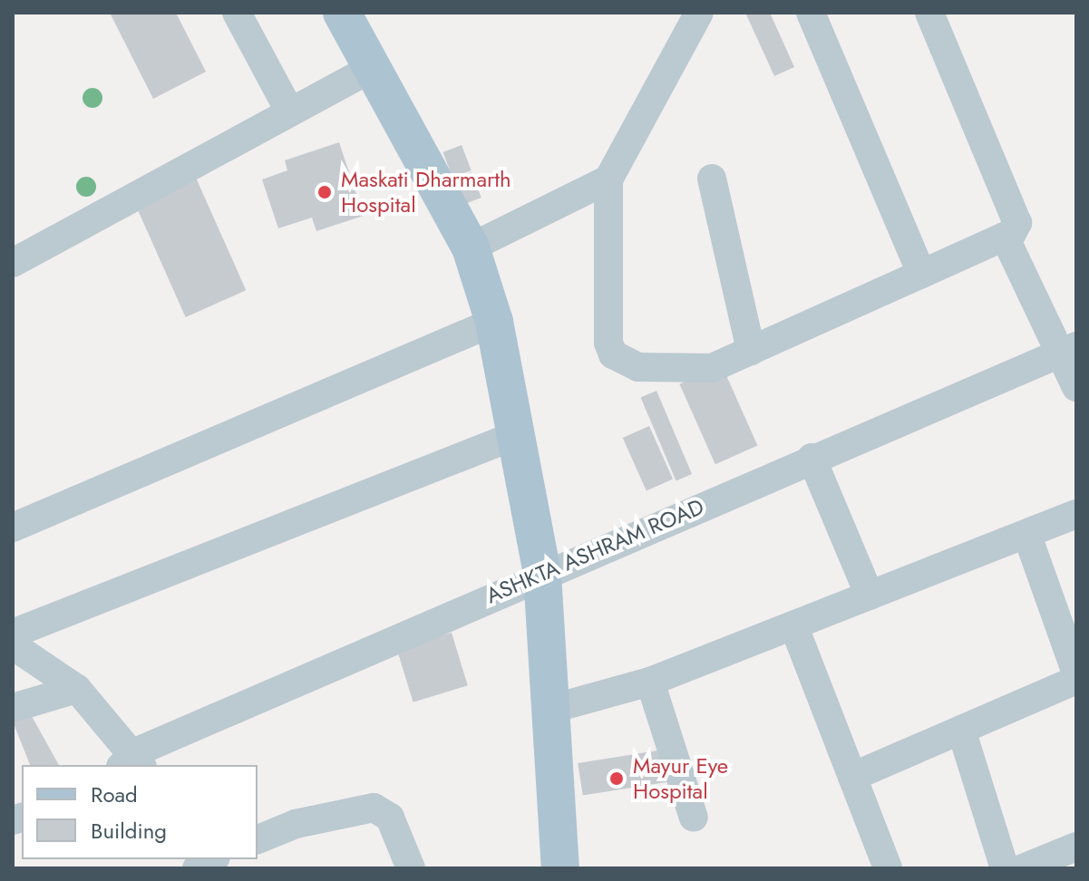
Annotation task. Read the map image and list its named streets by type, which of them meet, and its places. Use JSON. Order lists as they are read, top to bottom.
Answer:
{
  "streets": {
    "street": ["ASHKTA ASHRAM ROAD"]
  },
  "places": ["Maskati Dharmarth Hospital", "Mayur Eye Hospital"],
  "legend": ["Road", "Building"]
}
